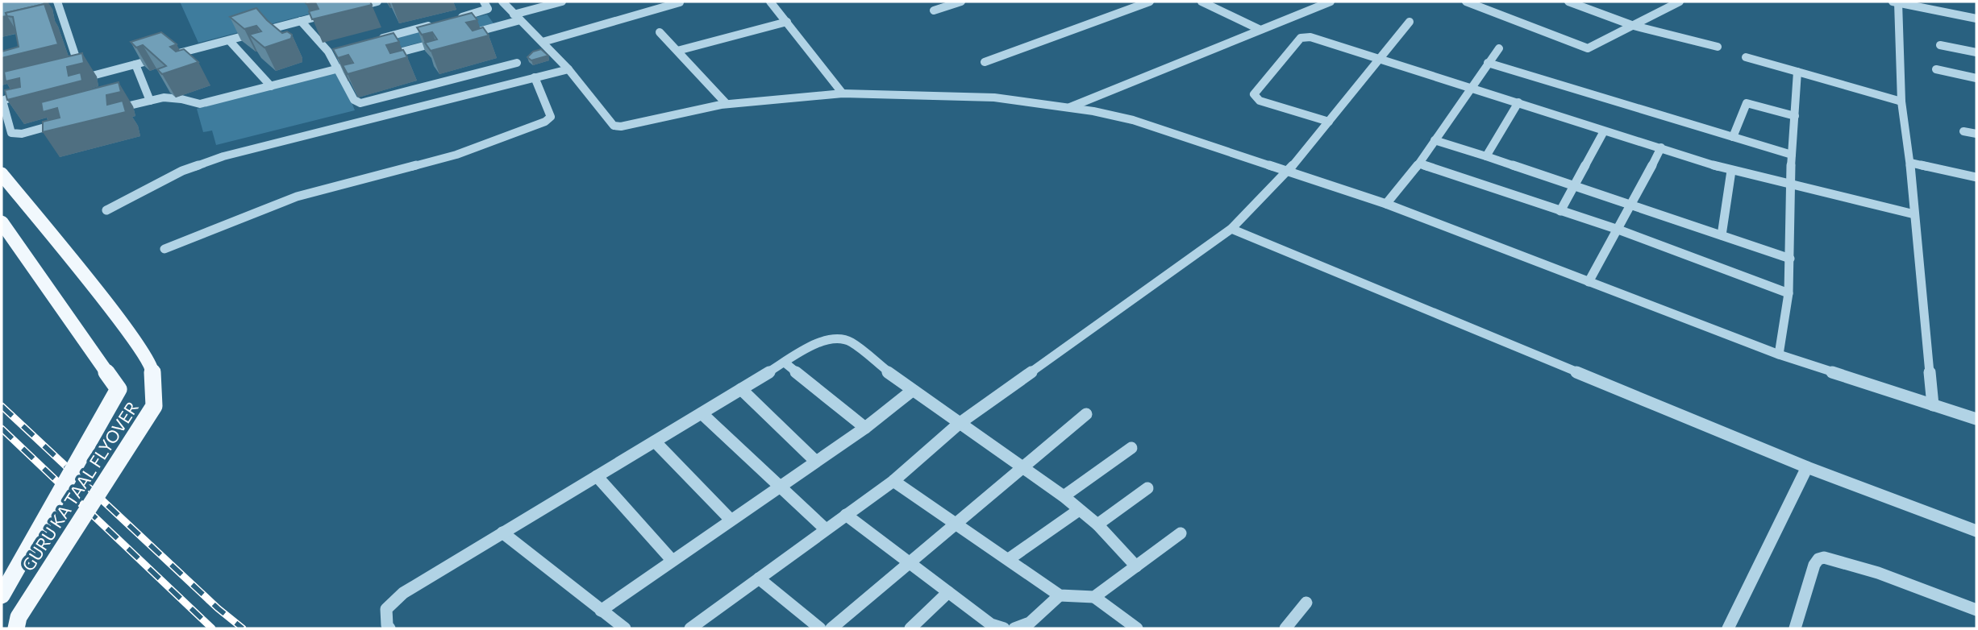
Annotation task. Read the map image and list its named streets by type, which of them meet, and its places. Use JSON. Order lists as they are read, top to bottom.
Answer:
{
  "streets": {
    "main road": ["GURU KA TAAL FLYOVER"]
  }
}
